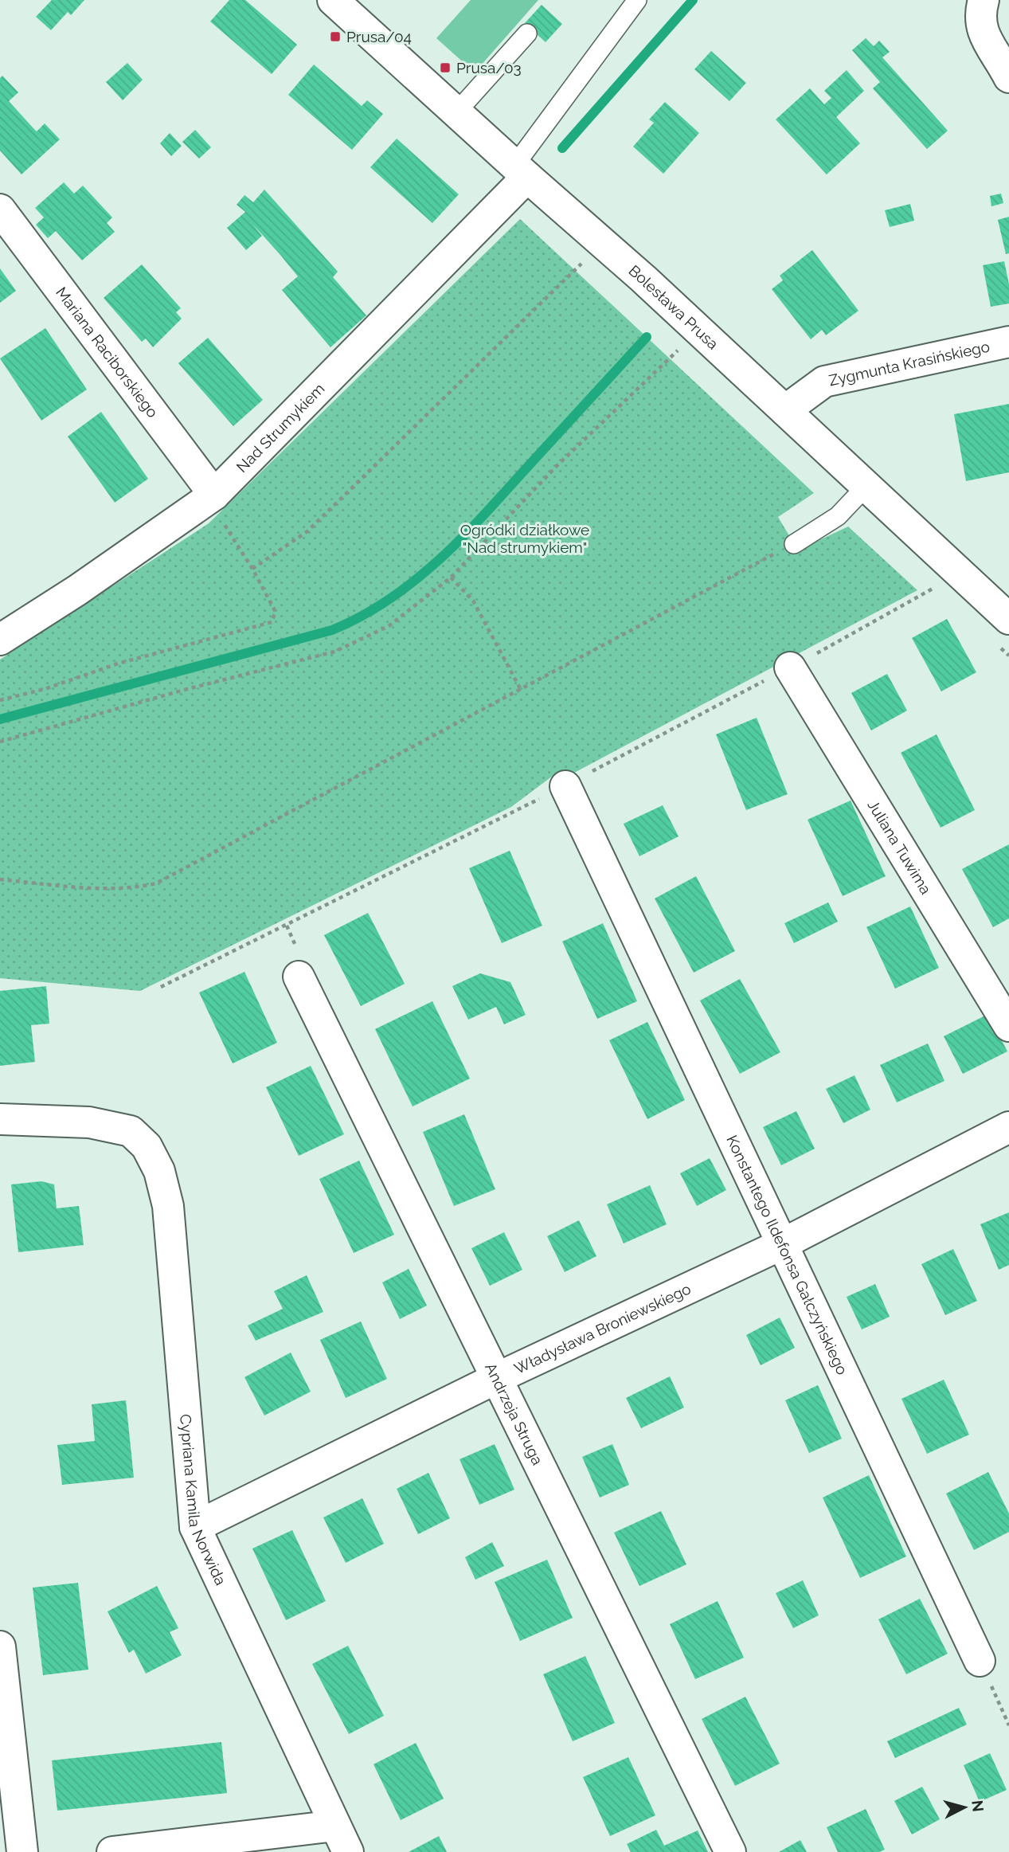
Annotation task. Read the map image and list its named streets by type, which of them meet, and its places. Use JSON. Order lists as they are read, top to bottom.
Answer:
{
  "streets": {
    "street": [
      "Bolesława Prusa",
      "Mariana Raciborskiego",
      "Zygmunta Krasińskiego",
      "Nad Strumykiem",
      "Juliana Tuwima",
      "Konstantego Ildefonsa Gałczyńskiego",
      "Władysława Broniewskiego",
      "Andrzeja Struga",
      "Cypriana Kamila Norwida"
    ]
  },
  "crossings": [
    ["Bolesława Prusa", "Zygmunta Krasińskiego"],
    ["Bolesława Prusa", "Nad Strumykiem"],
    ["Mariana Raciborskiego", "Nad Strumykiem"],
    ["Konstantego Ildefonsa Gałczyńskiego", "Władysława Broniewskiego"],
    ["Władysława Broniewskiego", "Andrzeja Struga"],
    ["Władysława Broniewskiego", "Cypriana Kamila Norwida"]
  ],
  "parks": ["Ogródki działkowe \"Nad strumykiem\""],
  "places": {
    "transit": ["Prusa/04", "Prusa/03"]
  },
  "north": "right"
}
